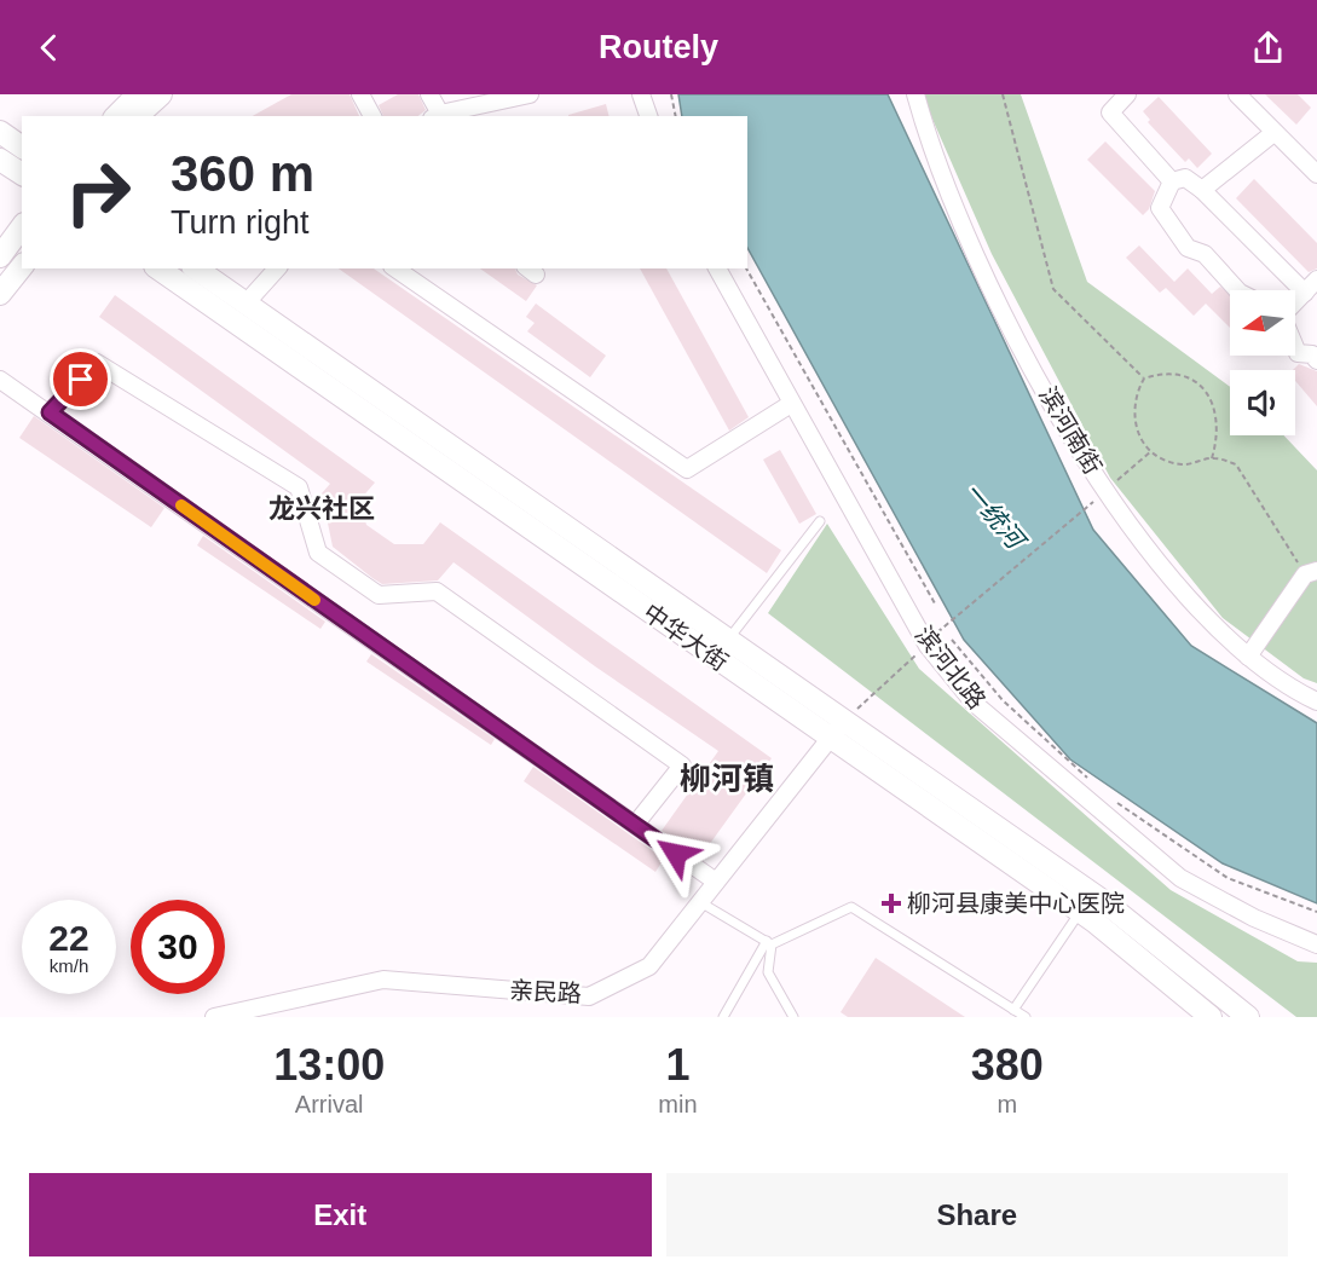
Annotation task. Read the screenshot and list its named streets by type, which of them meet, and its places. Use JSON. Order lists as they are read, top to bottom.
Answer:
{
  "streets": {
    "main road": ["中华大街"],
    "street": ["滨河南街", "滨河北路", "亲民路"]
  },
  "crossings": [
    ["中华大街", "亲民路"]
  ],
  "districts": ["龙兴社区", "柳河镇"],
  "water": ["一统河"],
  "places": {
    "health": ["柳河县康美中心医院"]
  },
  "north": "left",
  "page": {
    "header": "Routely",
    "turn": ["360 m", "Turn right"],
    "speed": "22 km/h",
    "limit": "30",
    "eta": [
      "13:00",
      "Arrival",
      "1",
      "min",
      "380",
      "m"
    ],
    "buttons": ["Exit", "Share"]
  }
}
